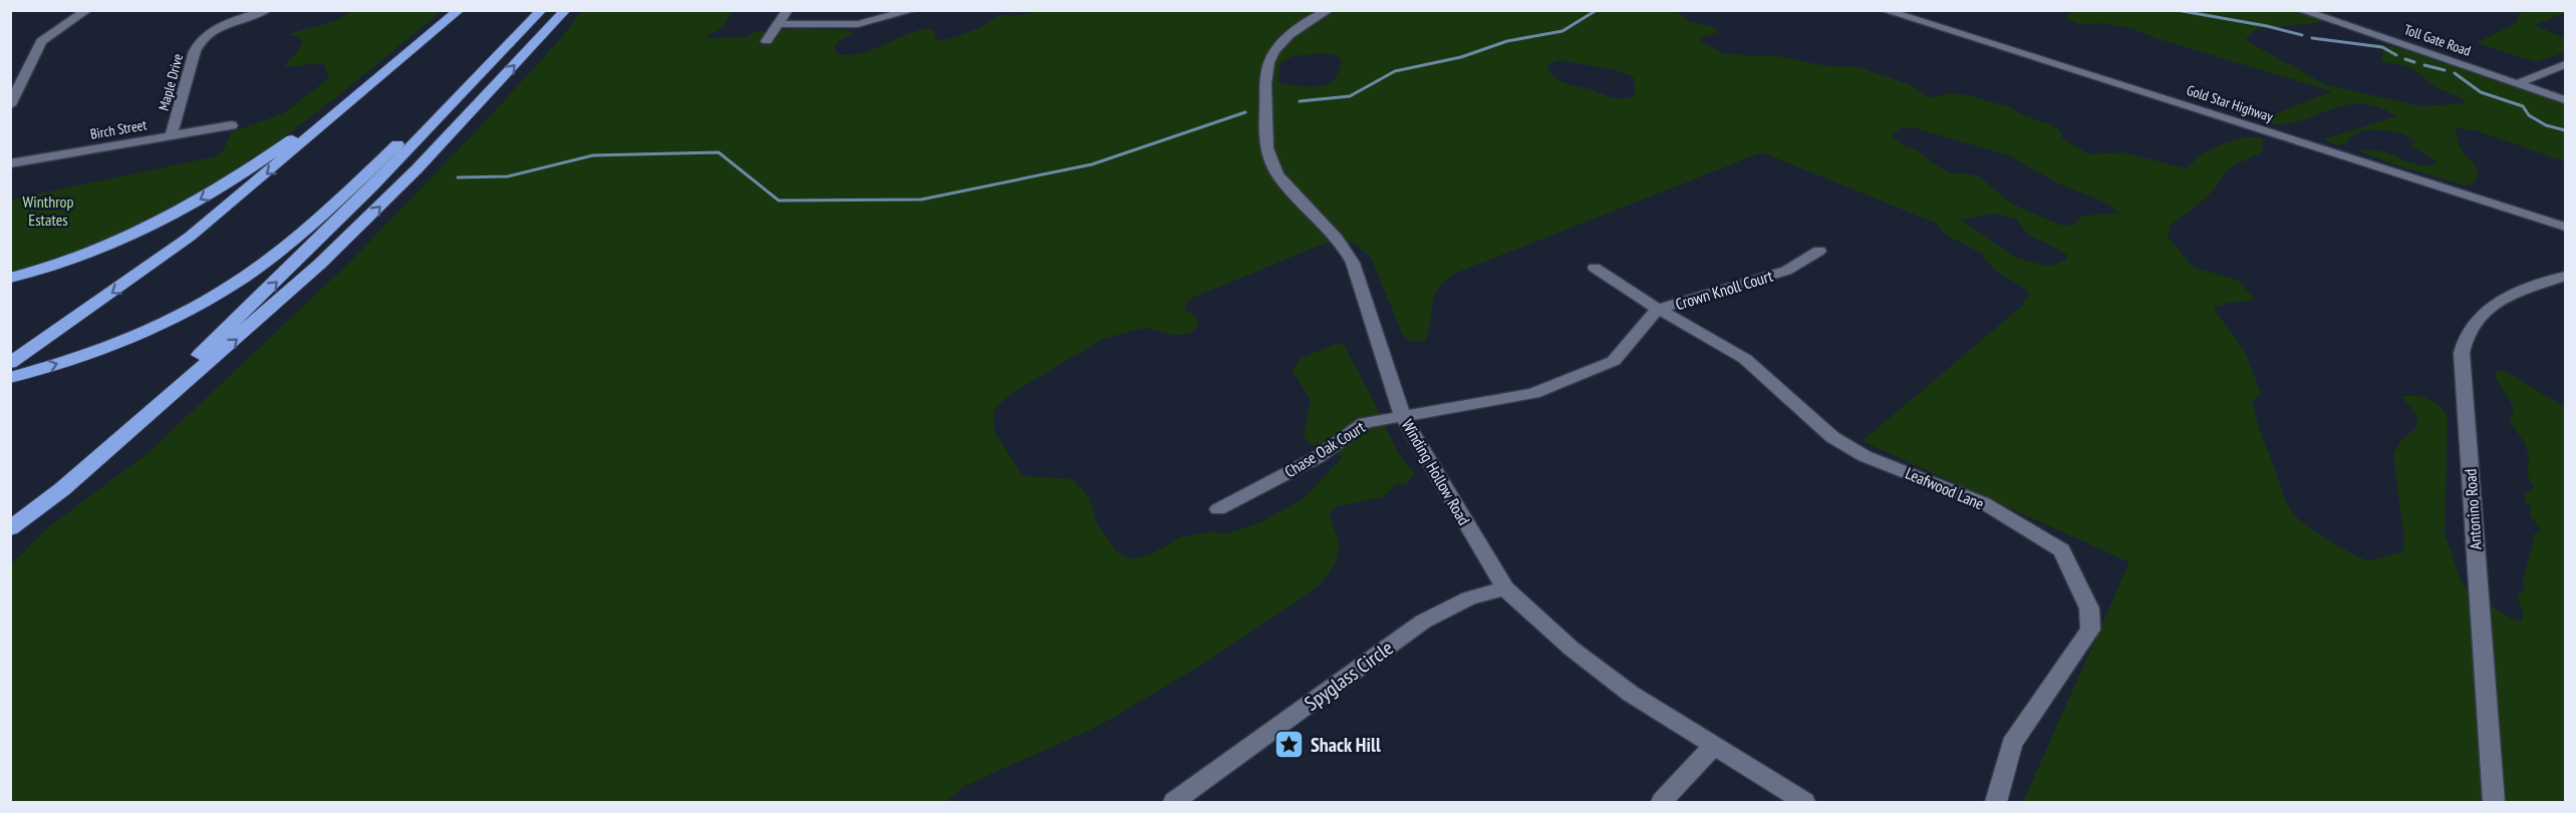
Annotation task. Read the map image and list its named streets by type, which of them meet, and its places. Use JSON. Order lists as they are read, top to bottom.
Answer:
{
  "streets": {
    "street": [
      "Toll Gate Road",
      "Maple Drive",
      "Gold Star Highway",
      "Birch Street",
      "Crown Knoll Court",
      "Chase Oak Court",
      "Winding Hollow Road",
      "Leafwood Lane",
      "Antonino Road",
      "Spyglass Circle"
    ]
  },
  "crossings": [
    ["Maple Drive", "Birch Street"],
    ["Crown Knoll Court", "Chase Oak Court"],
    ["Crown Knoll Court", "Winding Hollow Road"],
    ["Crown Knoll Court", "Leafwood Lane"],
    ["Chase Oak Court", "Winding Hollow Road"],
    ["Winding Hollow Road", "Spyglass Circle"]
  ],
  "parks": ["Winthrop Estates"],
  "places": {
    "place": ["Shack Hill"]
  }
}
